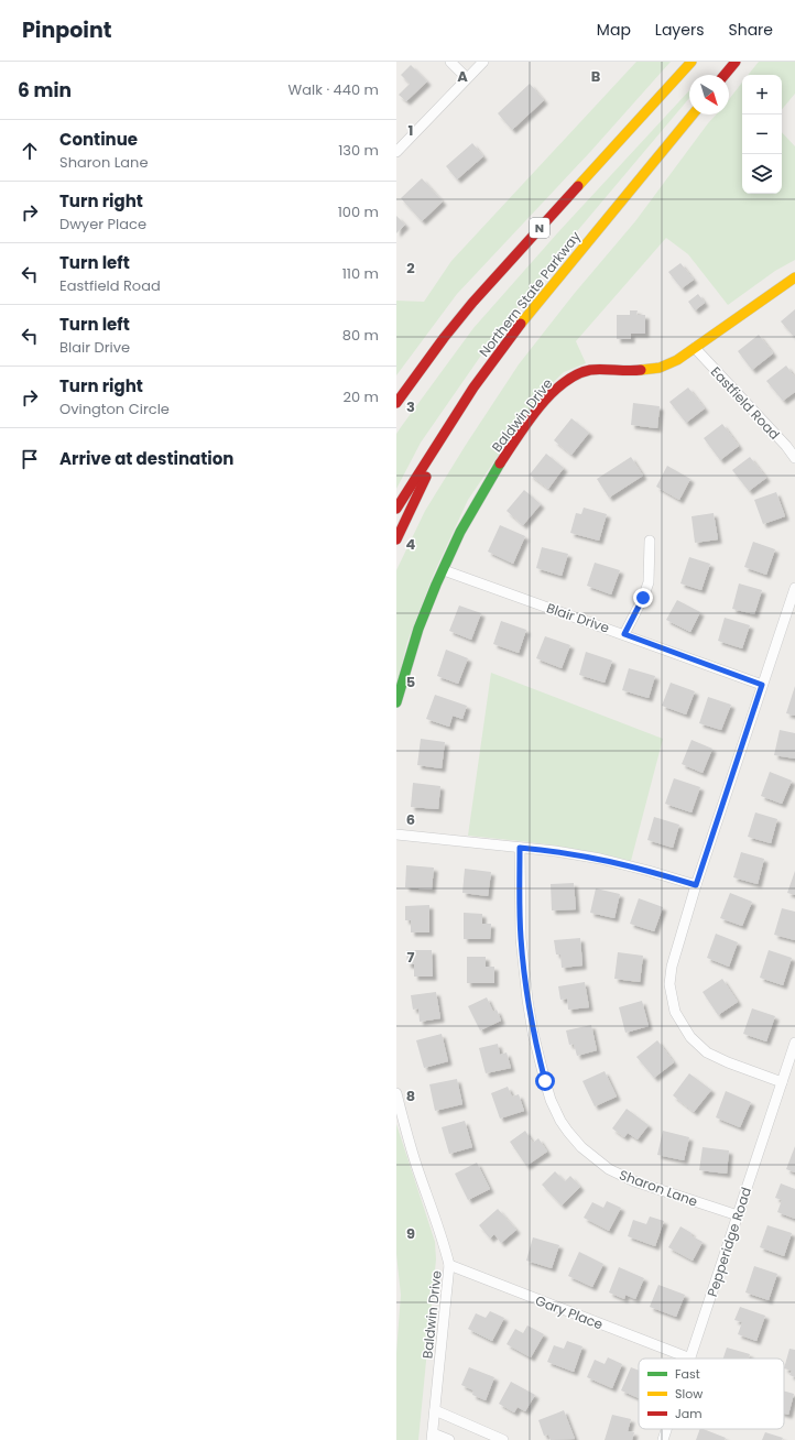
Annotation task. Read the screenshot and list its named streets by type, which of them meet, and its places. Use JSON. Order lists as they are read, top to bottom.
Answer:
{
  "streets": {
    "main road": ["N", "Northern State Parkway", "Baldwin Drive"],
    "street": [
      "Eastfield Road",
      "Blair Drive",
      "Sharon Lane",
      "Pepperidge Road",
      "Gary Place"
    ]
  },
  "crossings": [
    ["Eastfield Road", "Baldwin Drive"],
    ["Baldwin Drive", "Blair Drive"],
    ["Baldwin Drive", "Gary Place"],
    ["Sharon Lane", "Pepperidge Road"],
    ["Pepperidge Road", "Gary Place"]
  ],
  "legend": ["Fast", "Slow", "Jam"],
  "north": "bottom right",
  "page": {
    "header": "Pinpoint",
    "nav": ["Map", "Layers", "Share"],
    "heading": ["6 min", "Walk · 440 m"],
    "map_buttons": ["+", "−"],
    "list": [
      ["Continue", "Sharon Lane", "130 m"],
      ["Turn right", "Dwyer Place", "100 m"],
      ["Turn left", "Eastfield Road", "110 m"],
      ["Turn left", "Blair Drive", "80 m"],
      ["Turn right", "Ovington Circle", "20 m"],
      "Arrive at destination"
    ]
  },
  "grid": {
    "columns": ["A", "B"],
    "rows": [
      "1",
      "2",
      "3",
      "4",
      "5",
      "6",
      "7",
      "8",
      "9"
    ]
  }
}
